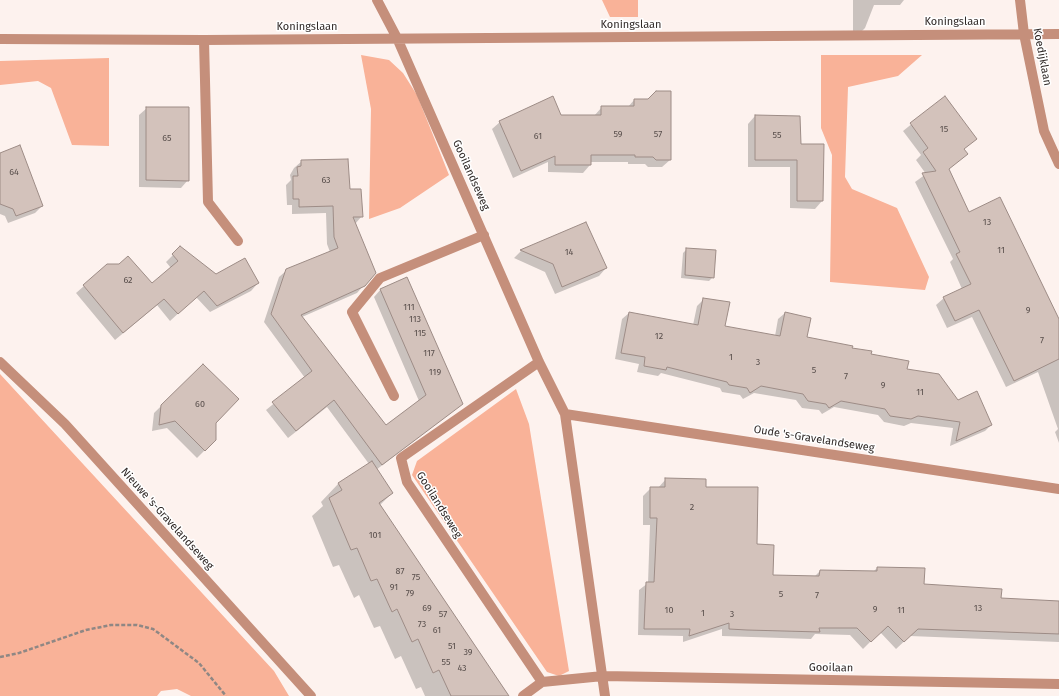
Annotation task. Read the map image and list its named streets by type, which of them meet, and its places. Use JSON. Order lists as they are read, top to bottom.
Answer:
{
  "streets": {
    "street": [
      "Koningslaan",
      "Koedijklaan",
      "Gooilandseweg",
      "Oude 's-Gravelandseweg",
      "Nieuwe 's-Gravelandseweg",
      "Gooilaan"
    ]
  },
  "crossings": [
    ["Koningslaan", "Koedijklaan"],
    ["Koningslaan", "Gooilandseweg"],
    ["Gooilandseweg", "Oude 's-Gravelandseweg"],
    ["Gooilandseweg", "Gooilaan"]
  ],
  "house_numbers": [
    "15",
    "59",
    "57",
    "55",
    "61",
    "65",
    "64",
    "63",
    "13",
    "11",
    "14",
    "62",
    "111",
    "9",
    "113",
    "115",
    "12",
    "7",
    "117",
    "1",
    "3",
    "5",
    "119",
    "7",
    "9",
    "11",
    "60",
    "2",
    "101",
    "87",
    "75",
    "91",
    "79",
    "5",
    "7",
    "69",
    "13",
    "9",
    "10",
    "11",
    "1",
    "57",
    "3",
    "73",
    "61",
    "51",
    "39",
    "55",
    "43"
  ]
}
